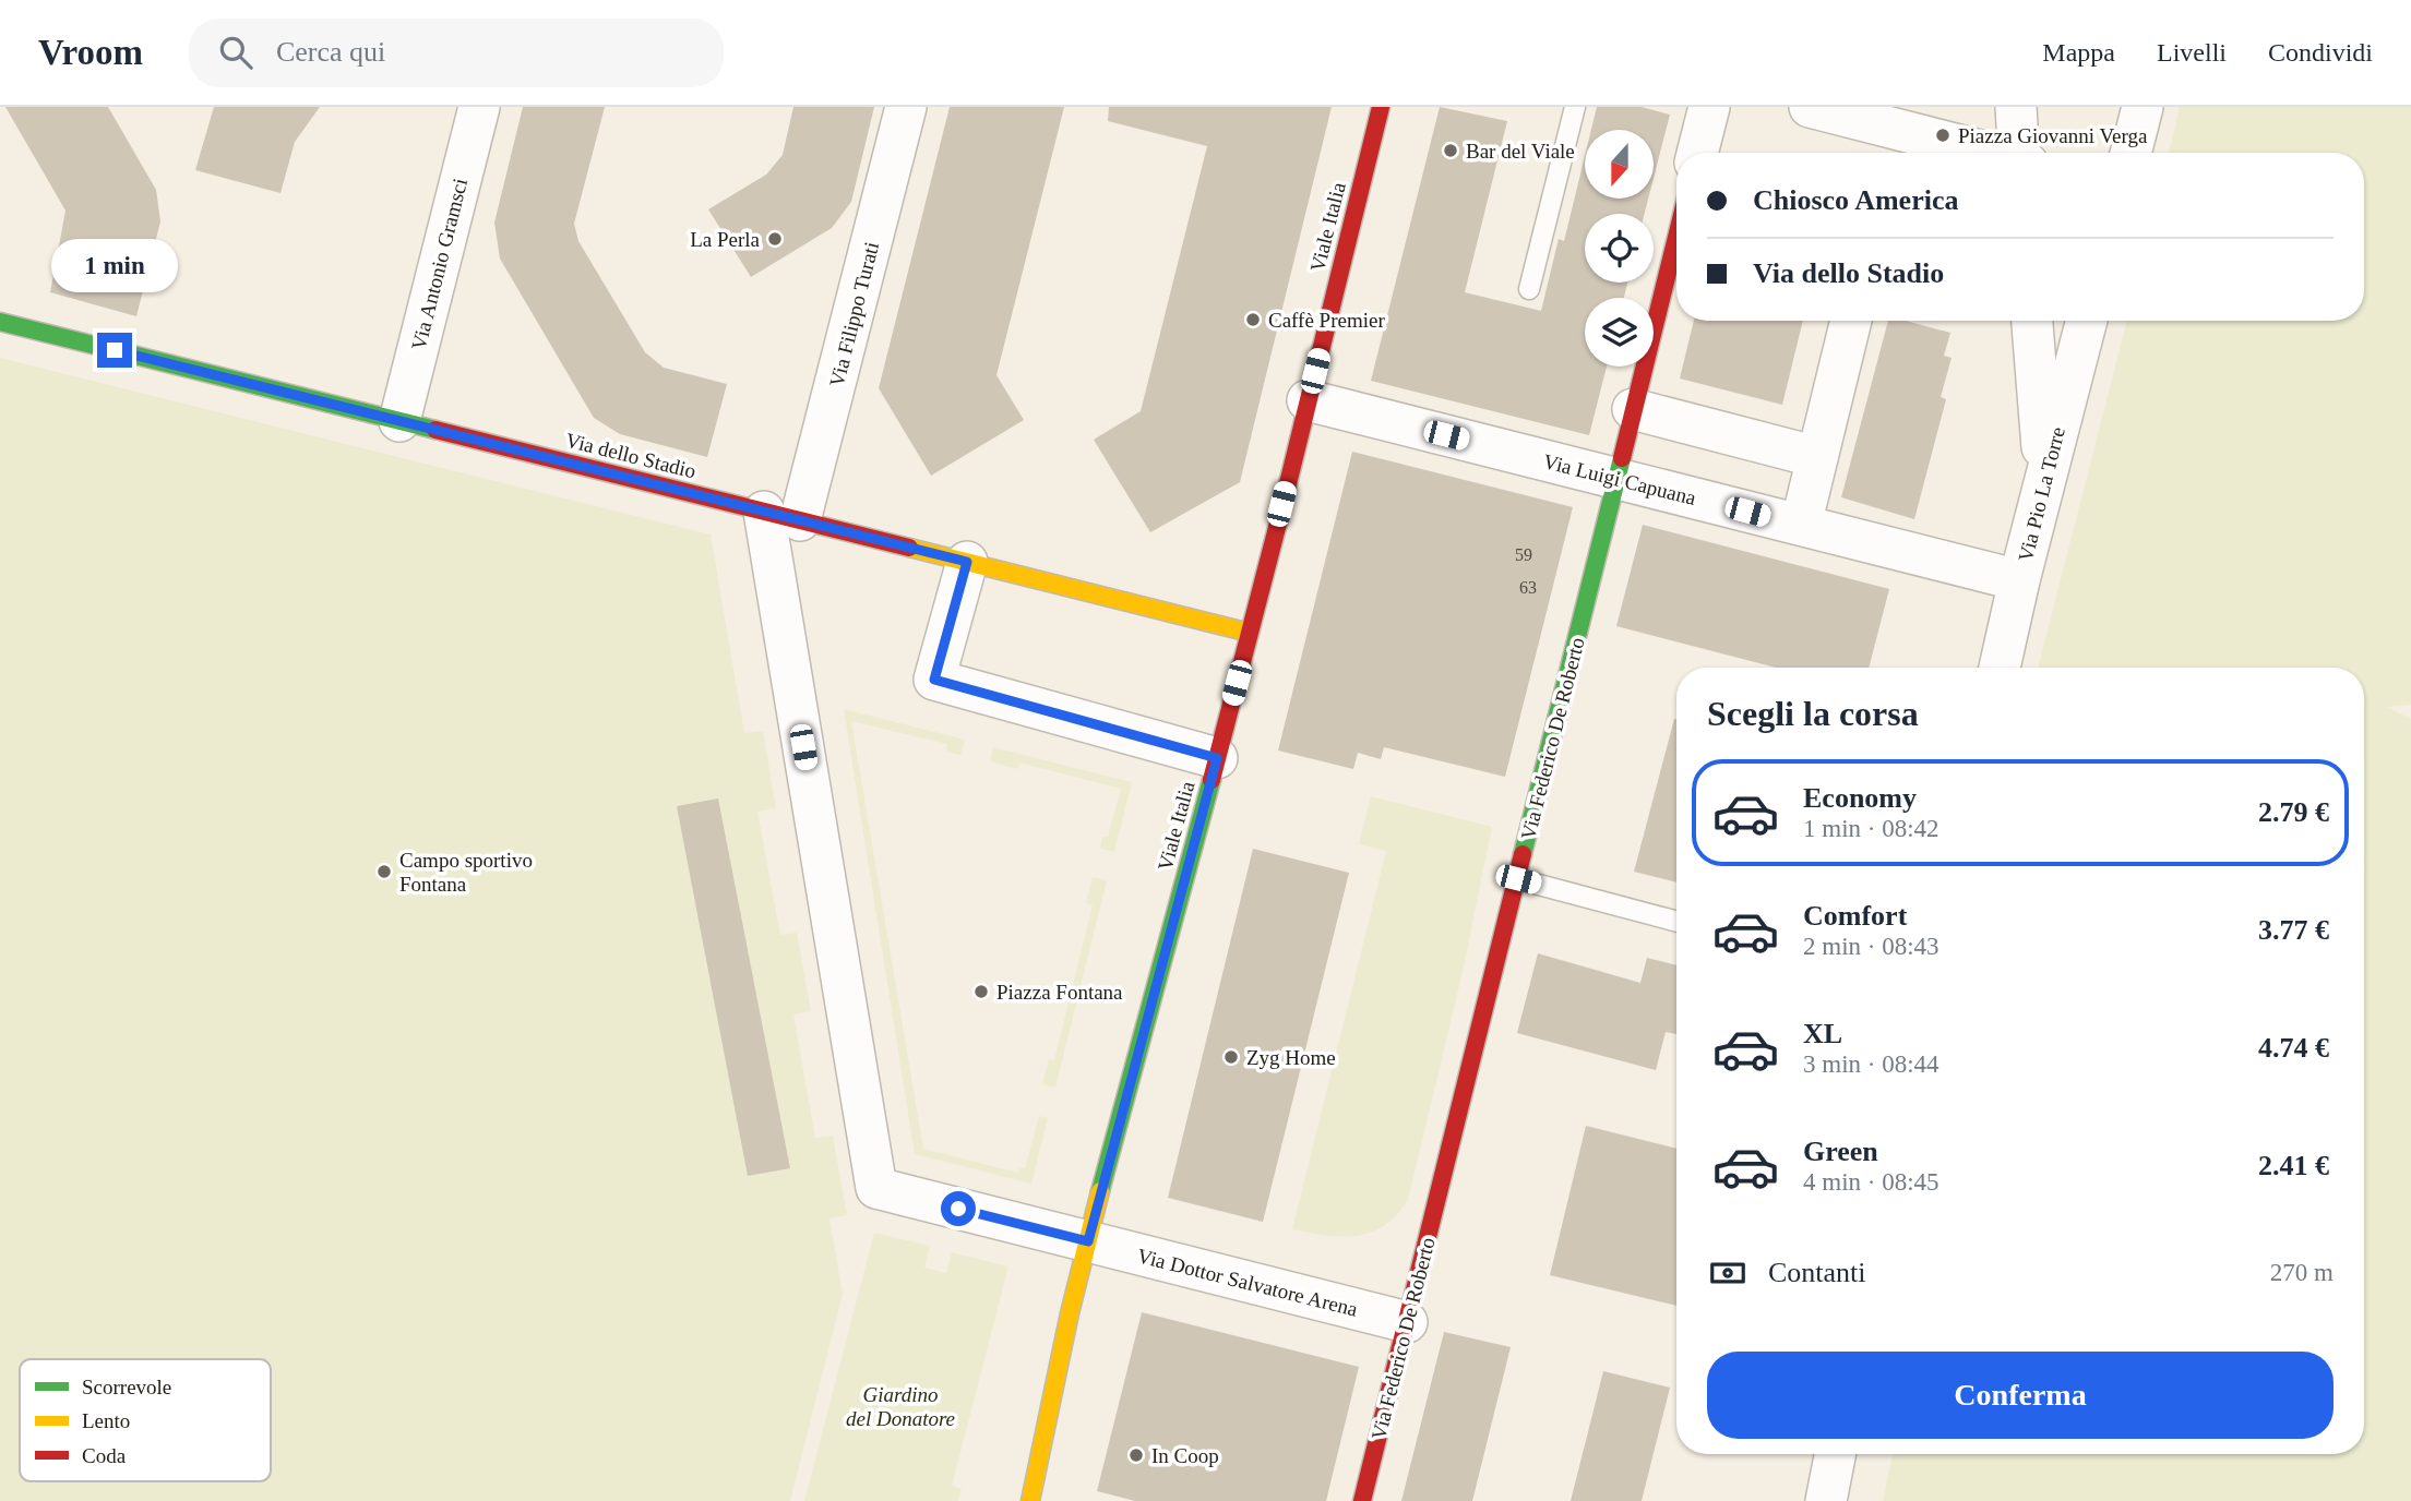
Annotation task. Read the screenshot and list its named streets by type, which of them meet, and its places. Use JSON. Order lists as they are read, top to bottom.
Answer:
{
  "streets": {
    "street": [
      "Viale Italia",
      "Via Antonio Gramsci",
      "Via Filippo Turati",
      "Via dello Stadio",
      "Via Luigi Capuana",
      "Via Pio La Torre",
      "Via Federico De Roberto",
      "Via Dottor Salvatore Arena"
    ]
  },
  "crossings": [
    ["Viale Italia", "Via dello Stadio"],
    ["Viale Italia", "Via Luigi Capuana"],
    ["Viale Italia", "Via Dottor Salvatore Arena"],
    ["Via Antonio Gramsci", "Via dello Stadio"],
    ["Via Filippo Turati", "Via dello Stadio"],
    ["Via Filippo Turati", "Via Dottor Salvatore Arena"],
    ["Via dello Stadio", "Via Dottor Salvatore Arena"],
    ["Via Luigi Capuana", "Via Pio La Torre"],
    ["Via Luigi Capuana", "Via Federico De Roberto"],
    ["Via Federico De Roberto", "Via Dottor Salvatore Arena"]
  ],
  "parks": ["Giardino del Donatore"],
  "places": [
    "Piazza Giovanni Verga",
    "Bar del Viale",
    "La Perla",
    "Caffè Premier",
    "Campo sportivo Fontana",
    "Piazza Fontana",
    "Zyg Home",
    "In Coop"
  ],
  "house_numbers": ["59", "63"],
  "legend": ["Scorrevole", "Lento", "Coda"],
  "north": "bottom",
  "page": {
    "header": "Vroom",
    "search": "Cerca qui",
    "nav": ["Mappa", "Livelli", "Condividi"],
    "banner": ["Chiosco America", "Via dello Stadio"],
    "bubble": "1 min",
    "heading": "Scegli la corsa",
    "list": [
      {
        "name": "Economy",
        "note": "1 min · 08:42",
        "value": "2.79 €"
      },
      {
        "name": "Comfort",
        "note": "2 min · 08:43",
        "value": "3.77 €"
      },
      {
        "name": "XL",
        "note": "3 min · 08:44",
        "value": "4.74 €"
      },
      {
        "name": "Green",
        "note": "4 min · 08:45",
        "value": "2.41 €"
      }
    ],
    "pay": ["Contanti", "270 m"],
    "buttons": "Conferma"
  }
}
